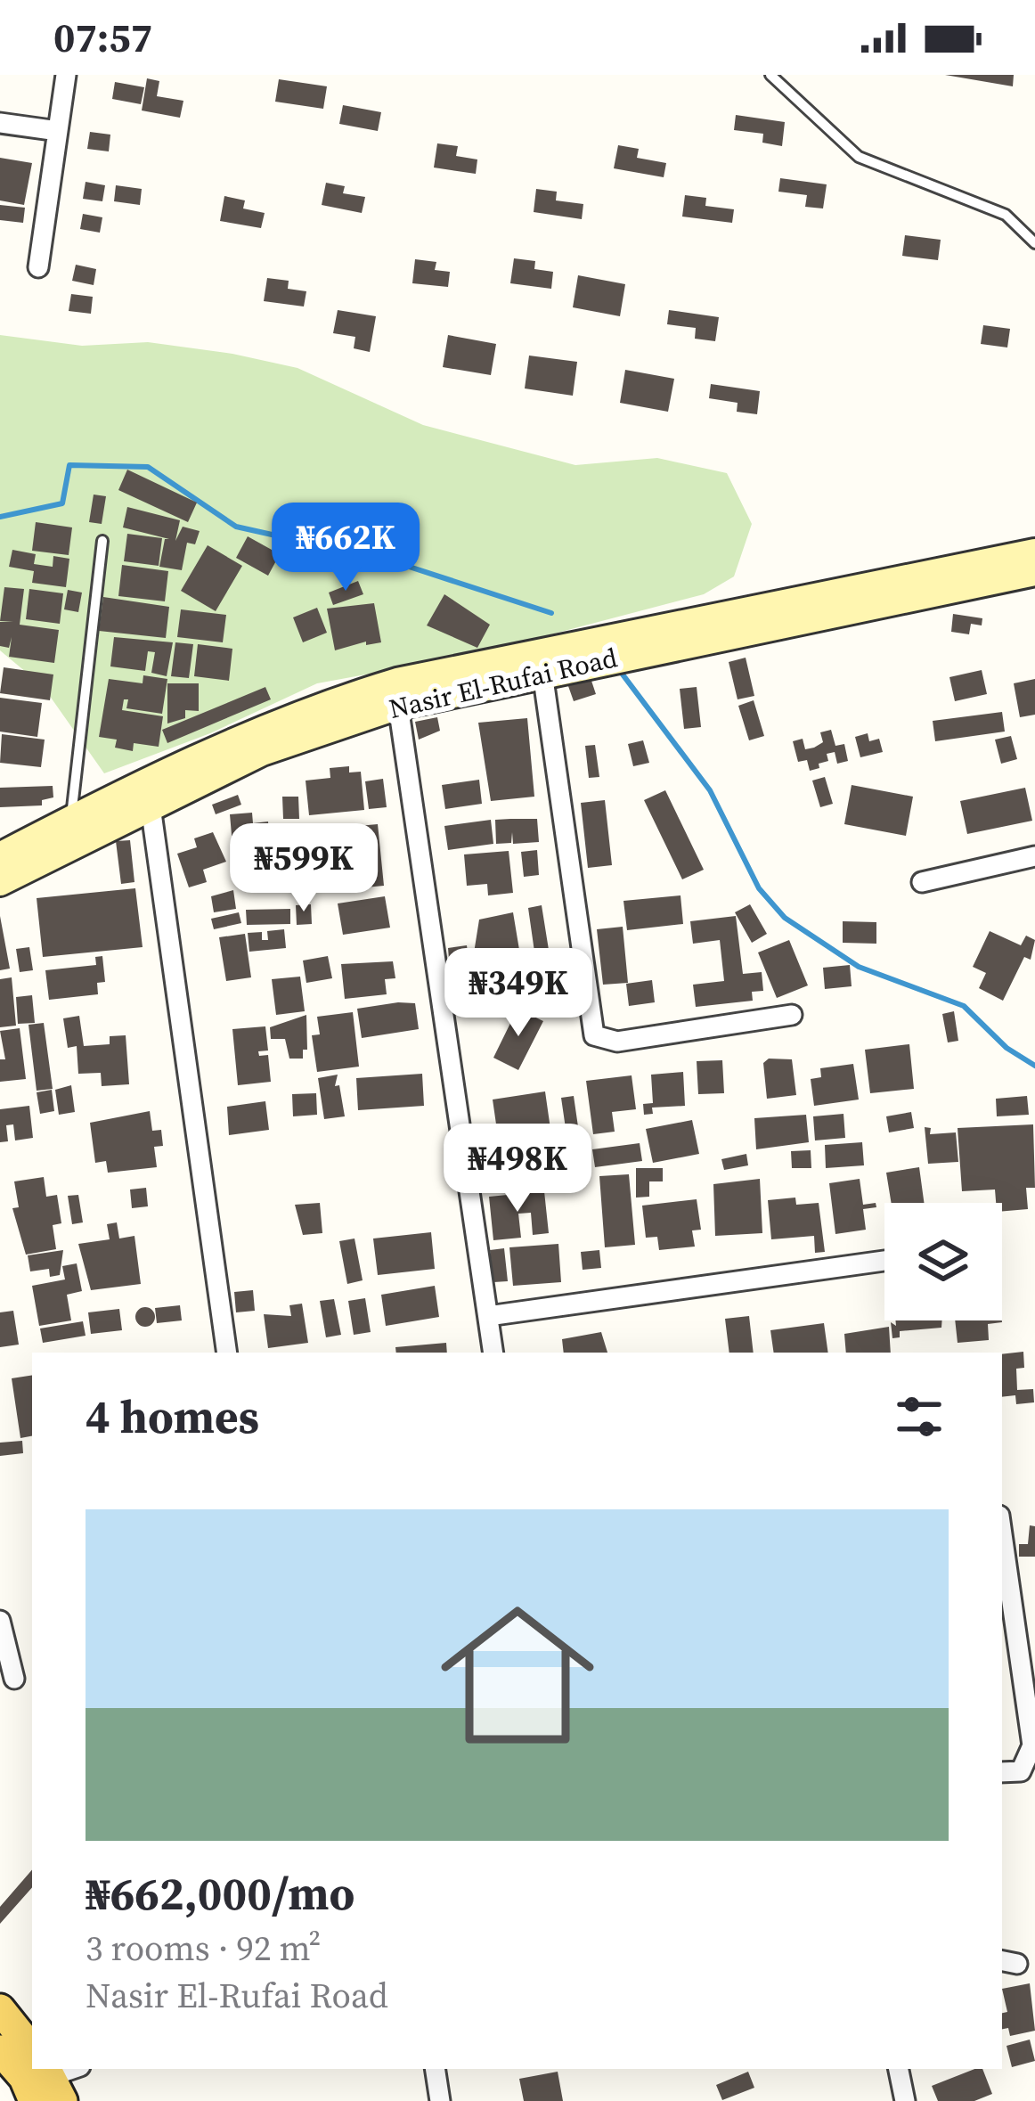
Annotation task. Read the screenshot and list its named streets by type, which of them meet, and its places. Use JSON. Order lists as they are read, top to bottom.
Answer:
{
  "streets": {
    "main road": ["Nasir El-Rufai Road"]
  },
  "page": {
    "status": "07:57",
    "price": [
      "₦662K",
      "₦599K",
      "₦349K",
      "₦498K"
    ],
    "heading": "4 homes",
    "list": [
      {
        "name": "₦662,000/mo",
        "note": "3 rooms · 92 m² · Nasir El-Rufai Road"
      }
    ]
  }
}
